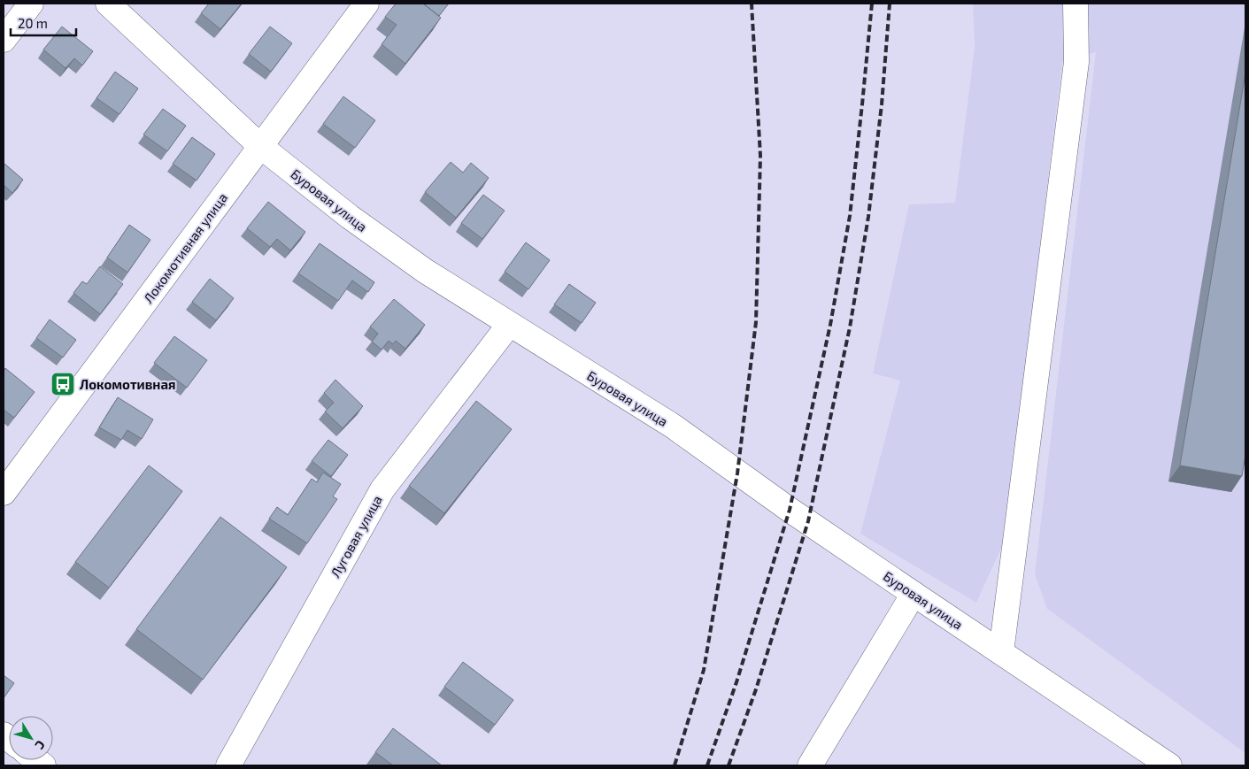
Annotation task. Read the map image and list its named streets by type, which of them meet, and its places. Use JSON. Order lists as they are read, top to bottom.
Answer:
{
  "streets": {
    "street": ["Буровая улица", "Локомотивная улица", "Луговая улица"]
  },
  "crossings": [
    ["Буровая улица", "Локомотивная улица"],
    ["Буровая улица", "Луговая улица"]
  ],
  "places": {
    "bus stop": ["Локомотивная"]
  },
  "scale_bar": "20 m",
  "north": "bottom right"
}
